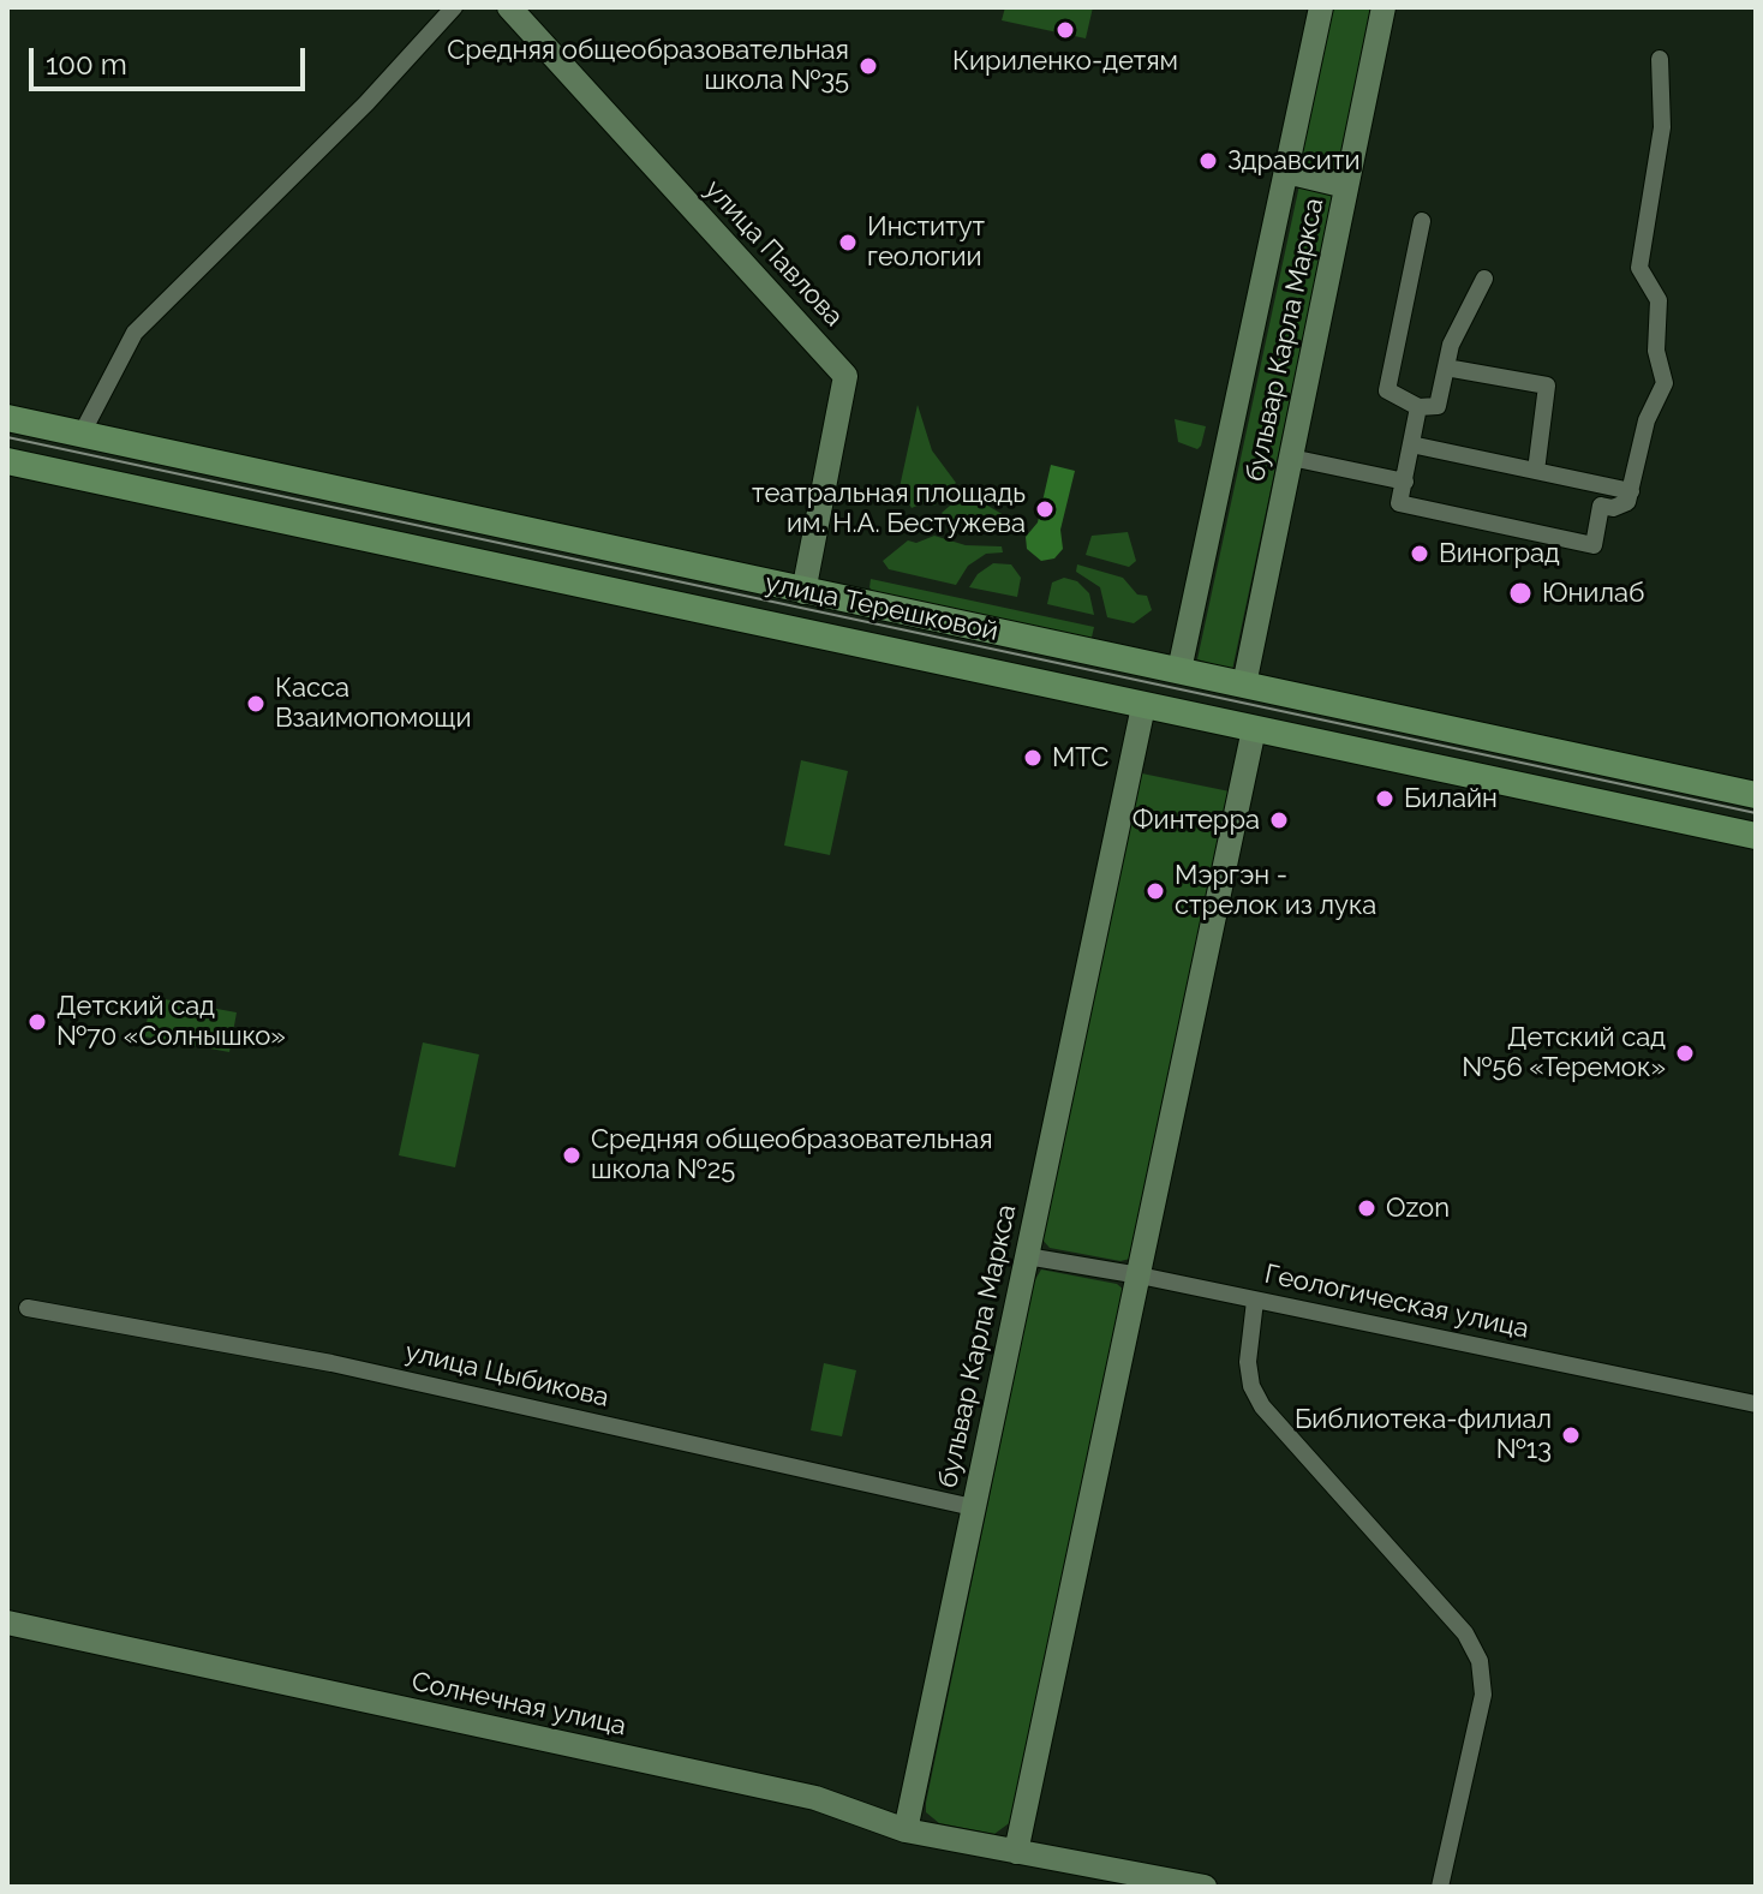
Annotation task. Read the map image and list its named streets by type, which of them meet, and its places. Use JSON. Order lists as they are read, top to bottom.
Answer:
{
  "streets": {
    "main road": ["улица Терешковой"],
    "street": [
      "улица Павлова",
      "бульвар Карла Маркса",
      "Геологическая улица",
      "улица Цыбикова",
      "Солнечная улица"
    ]
  },
  "crossings": [
    ["улица Павлова", "улица Терешковой"],
    ["бульвар Карла Маркса", "улица Терешковой"],
    ["бульвар Карла Маркса", "Геологическая улица"],
    ["бульвар Карла Маркса", "улица Цыбикова"],
    ["бульвар Карла Маркса", "Солнечная улица"]
  ],
  "places": [
    "Кириленко-детям",
    "Средняя общеобразовательная школа №35",
    "Здравсити",
    "Институт геологии",
    "театральная площадь им. Н.А. Бестужева",
    "Виноград",
    "Юнилаб",
    "Касса Взаимопомощи",
    "МТС",
    "Билайн",
    "Финтерра",
    "Мэргэн - стрелок из лука",
    "Детский сад №70 «Солнышко»",
    "Детский сад №56 «Теремок»",
    "Средняя общеобразовательная школа №25",
    "Ozon",
    "Библиотека-филиал №13"
  ],
  "scale_bar": "100 m"
}
